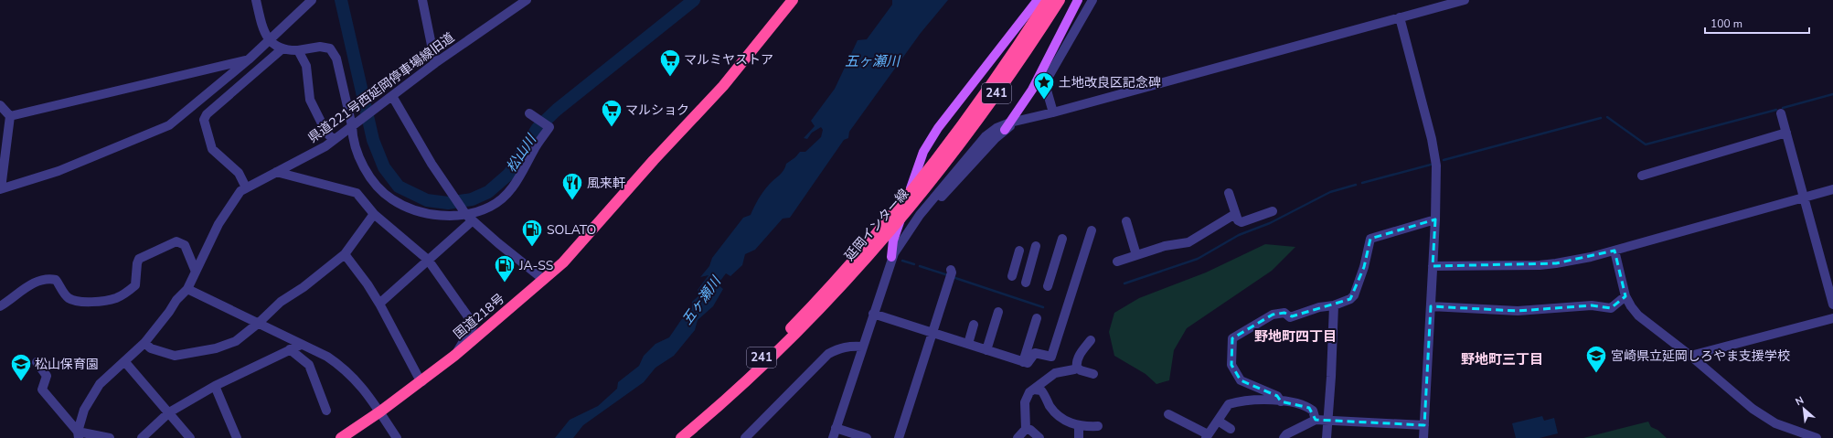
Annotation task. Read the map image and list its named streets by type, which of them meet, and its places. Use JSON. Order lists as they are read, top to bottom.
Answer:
{
  "streets": {
    "highway": ["241", "延岡インター線", "国道218号"],
    "street": ["県道221号西延岡停車場線旧道"]
  },
  "districts": ["野地町四丁目", "野地町三丁目"],
  "water": ["五ヶ瀬川", "松山川"],
  "places": {
    "supermarket": ["マルミヤストア", "マルショク"],
    "place": ["土地改良区記念碑"],
    "restaurant": ["風来軒"],
    "fuel station": ["SOLATO", "JA-SS"],
    "school or university": ["宮崎県立延岡しろやま支援学校", "松山保育園"]
  },
  "scale_bar": "100 m",
  "north": "top left"
}
